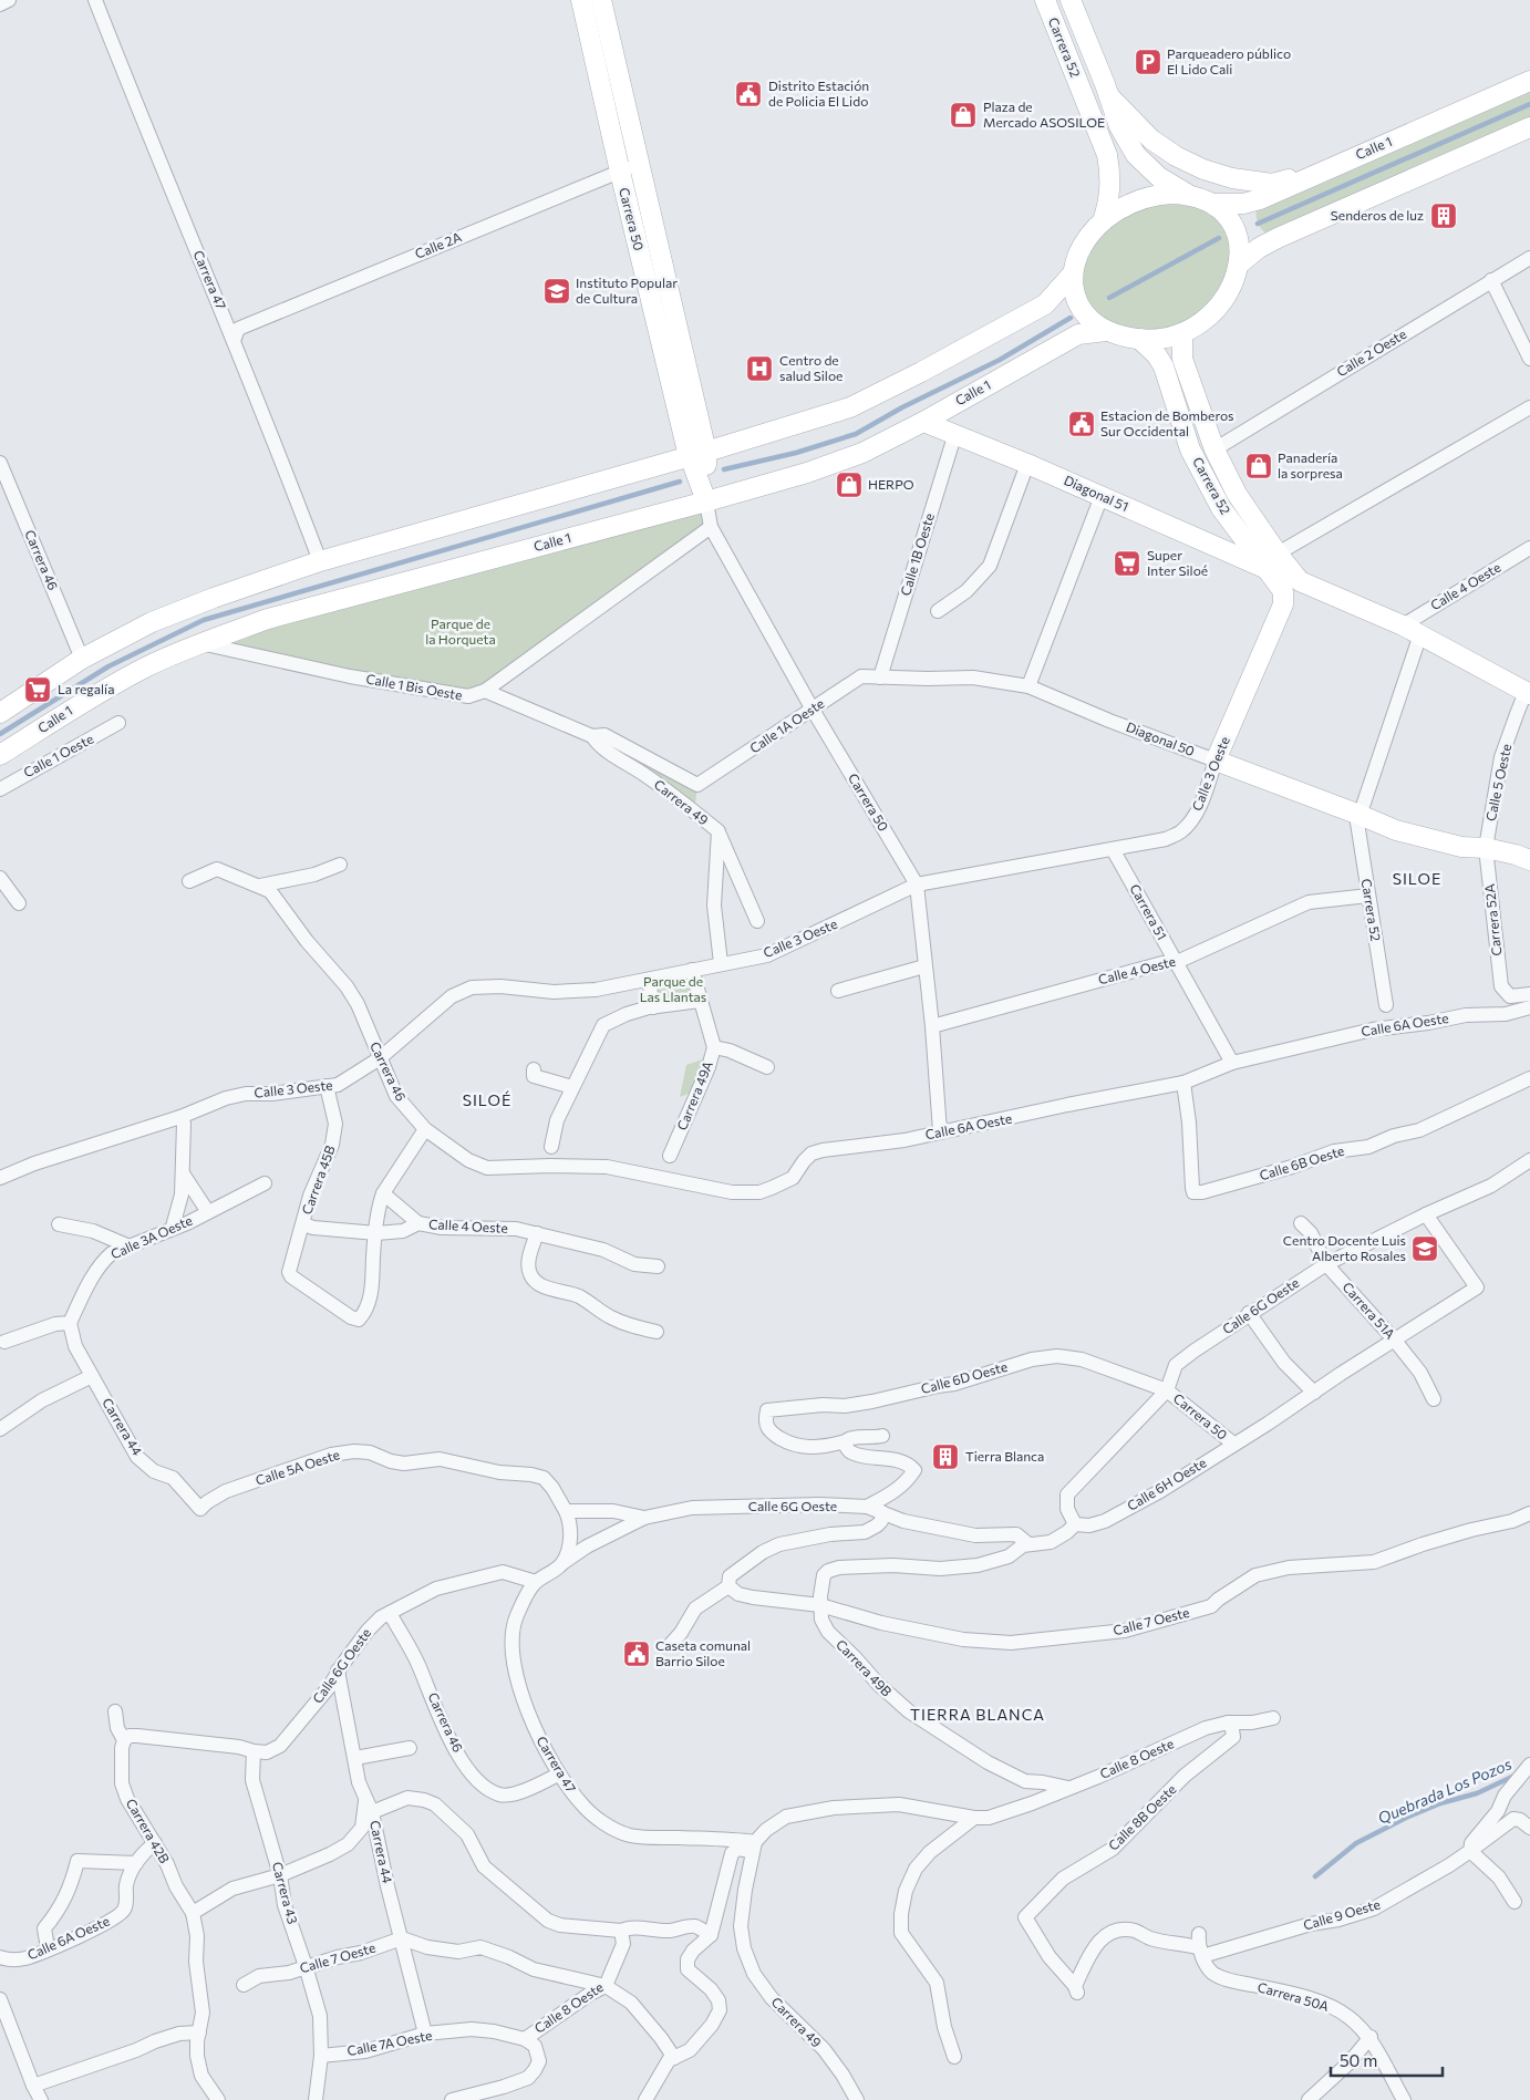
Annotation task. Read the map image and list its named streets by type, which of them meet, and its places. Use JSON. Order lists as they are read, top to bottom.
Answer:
{
  "streets": {
    "main road": [
      "Carrera 52",
      "Calle 1",
      "Carrera 50",
      "Diagonal 51",
      "Diagonal 50",
      "Calle 3 Oeste"
    ],
    "street": [
      "Calle 2A",
      "Carrera 47",
      "Calle 2 Oeste",
      "Calle 1B Oeste",
      "Carrera 46",
      "Calle 4 Oeste",
      "Calle 1 Bis Oeste",
      "Calle 1A Oeste",
      "Calle 1 Oeste",
      "Calle 5 Oeste",
      "Carrera 49",
      "Carrera 51",
      "Carrera 52A",
      "Calle 6A Oeste",
      "Carrera 49A",
      "Calle 6B Oeste",
      "Carrera 45B",
      "Calle 3A Oeste",
      "Calle 6G Oeste",
      "Carrera 51A",
      "Calle 6D Oeste",
      "Carrera 44",
      "Calle 5A Oeste",
      "Calle 6H Oeste",
      "Calle 7 Oeste",
      "Carrera 49B",
      "Calle 8 Oeste",
      "Calle 8B Oeste",
      "Carrera 42B",
      "Carrera 43",
      "Calle 9 Oeste",
      "Carrera 50A",
      "Calle 7A Oeste"
    ]
  },
  "crossings": [
    ["Carrera 52", "Calle 1"],
    ["Carrera 52", "Calle 2 Oeste"],
    ["Carrera 52", "Diagonal 51"],
    ["Carrera 52", "Calle 4 Oeste"],
    ["Carrera 52", "Diagonal 50"],
    ["Carrera 52", "Calle 3 Oeste"],
    ["Calle 1", "Carrera 50"],
    ["Calle 1", "Diagonal 51"],
    ["Calle 1", "Calle 1 Bis Oeste"],
    ["Carrera 50", "Calle 2A"],
    ["Carrera 50", "Calle 4 Oeste"],
    ["Carrera 50", "Calle 1 Bis Oeste"],
    ["Carrera 50", "Calle 1A Oeste"],
    ["Carrera 50", "Calle 3 Oeste"],
    ["Carrera 50", "Calle 6A Oeste"],
    ["Carrera 50", "Calle 6G Oeste"],
    ["Carrera 50", "Calle 6D Oeste"],
    ["Carrera 50", "Calle 6H Oeste"],
    ["Calle 2A", "Carrera 47"],
    ["Carrera 47", "Carrera 46"],
    ["Carrera 47", "Carrera 49"],
    ["Carrera 47", "Calle 6G Oeste"],
    ["Diagonal 51", "Calle 1B Oeste"],
    ["Diagonal 51", "Calle 4 Oeste"],
    ["Diagonal 51", "Calle 3 Oeste"],
    ["Diagonal 51", "Calle 5 Oeste"],
    ["Calle 1B Oeste", "Calle 1A Oeste"],
    ["Calle 1B Oeste", "Diagonal 50"],
    ["Carrera 46", "Calle 3 Oeste"],
    ["Carrera 46", "Calle 6A Oeste"],
    ["Carrera 46", "Calle 6G Oeste"],
    ["Calle 4 Oeste", "Carrera 51"],
    ["Calle 4 Oeste", "Carrera 45B"],
    ["Calle 1 Bis Oeste", "Carrera 49"],
    ["Calle 1A Oeste", "Diagonal 50"],
    ["Calle 1A Oeste", "Carrera 49"],
    ["Diagonal 50", "Calle 3 Oeste"],
    ["Diagonal 50", "Calle 5 Oeste"],
    ["Diagonal 50", "Carrera 52A"],
    ["Calle 3 Oeste", "Carrera 49"],
    ["Calle 3 Oeste", "Carrera 51"],
    ["Calle 3 Oeste", "Carrera 49A"],
    ["Calle 3 Oeste", "Carrera 45B"],
    ["Calle 5 Oeste", "Carrera 52A"],
    ["Carrera 51", "Calle 6A Oeste"],
    ["Calle 6A Oeste", "Calle 6B Oeste"],
    ["Calle 6A Oeste", "Carrera 42B"],
    ["Calle 3A Oeste", "Carrera 44"],
    ["Calle 6G Oeste", "Carrera 51A"],
    ["Calle 6G Oeste", "Calle 6D Oeste"],
    ["Calle 6G Oeste", "Carrera 44"],
    ["Calle 6G Oeste", "Calle 6H Oeste"],
    ["Calle 6G Oeste", "Carrera 49B"],
    ["Calle 6G Oeste", "Carrera 42B"],
    ["Calle 6G Oeste", "Carrera 43"],
    ["Carrera 51A", "Calle 6H Oeste"],
    ["Carrera 44", "Calle 5A Oeste"],
    ["Carrera 44", "Calle 7 Oeste"],
    ["Carrera 44", "Calle 7A Oeste"],
    ["Calle 7 Oeste", "Carrera 49B"],
    ["Calle 7 Oeste", "Carrera 43"],
    ["Carrera 49B", "Calle 8 Oeste"],
    ["Calle 8 Oeste", "Calle 8B Oeste"],
    ["Calle 8 Oeste", "Calle 7A Oeste"],
    ["Calle 8B Oeste", "Calle 9 Oeste"],
    ["Calle 8B Oeste", "Carrera 50A"],
    ["Carrera 43", "Calle 7A Oeste"],
    ["Calle 9 Oeste", "Carrera 50A"]
  ],
  "districts": ["SILOE", "SILOÉ", "TIERRA BLANCA"],
  "water": ["Quebrada Los Pozos"],
  "parks": ["Parque de la Horqueta", "Parque de Las Llantas"],
  "places": {
    "parking": ["Parqueadero público El Lido Cali"],
    "public building": ["Distrito Estación de Policia El Lido", "Estacion de Bomberos Sur Occidental", "Caseta comunal Barrio Siloe"],
    "shop": ["Plaza de Mercado ASOSILOE", "Panadería la sorpresa", "HERPO"],
    "building": ["Senderos de luz", "Tierra Blanca"],
    "school or university": ["Instituto Popular de Cultura", "Centro Docente Luis Alberto Rosales"],
    "hospital": ["Centro de salud Siloe"],
    "supermarket": ["Super Inter Siloé", "La regalía"]
  },
  "scale_bar": "50 m"
}
